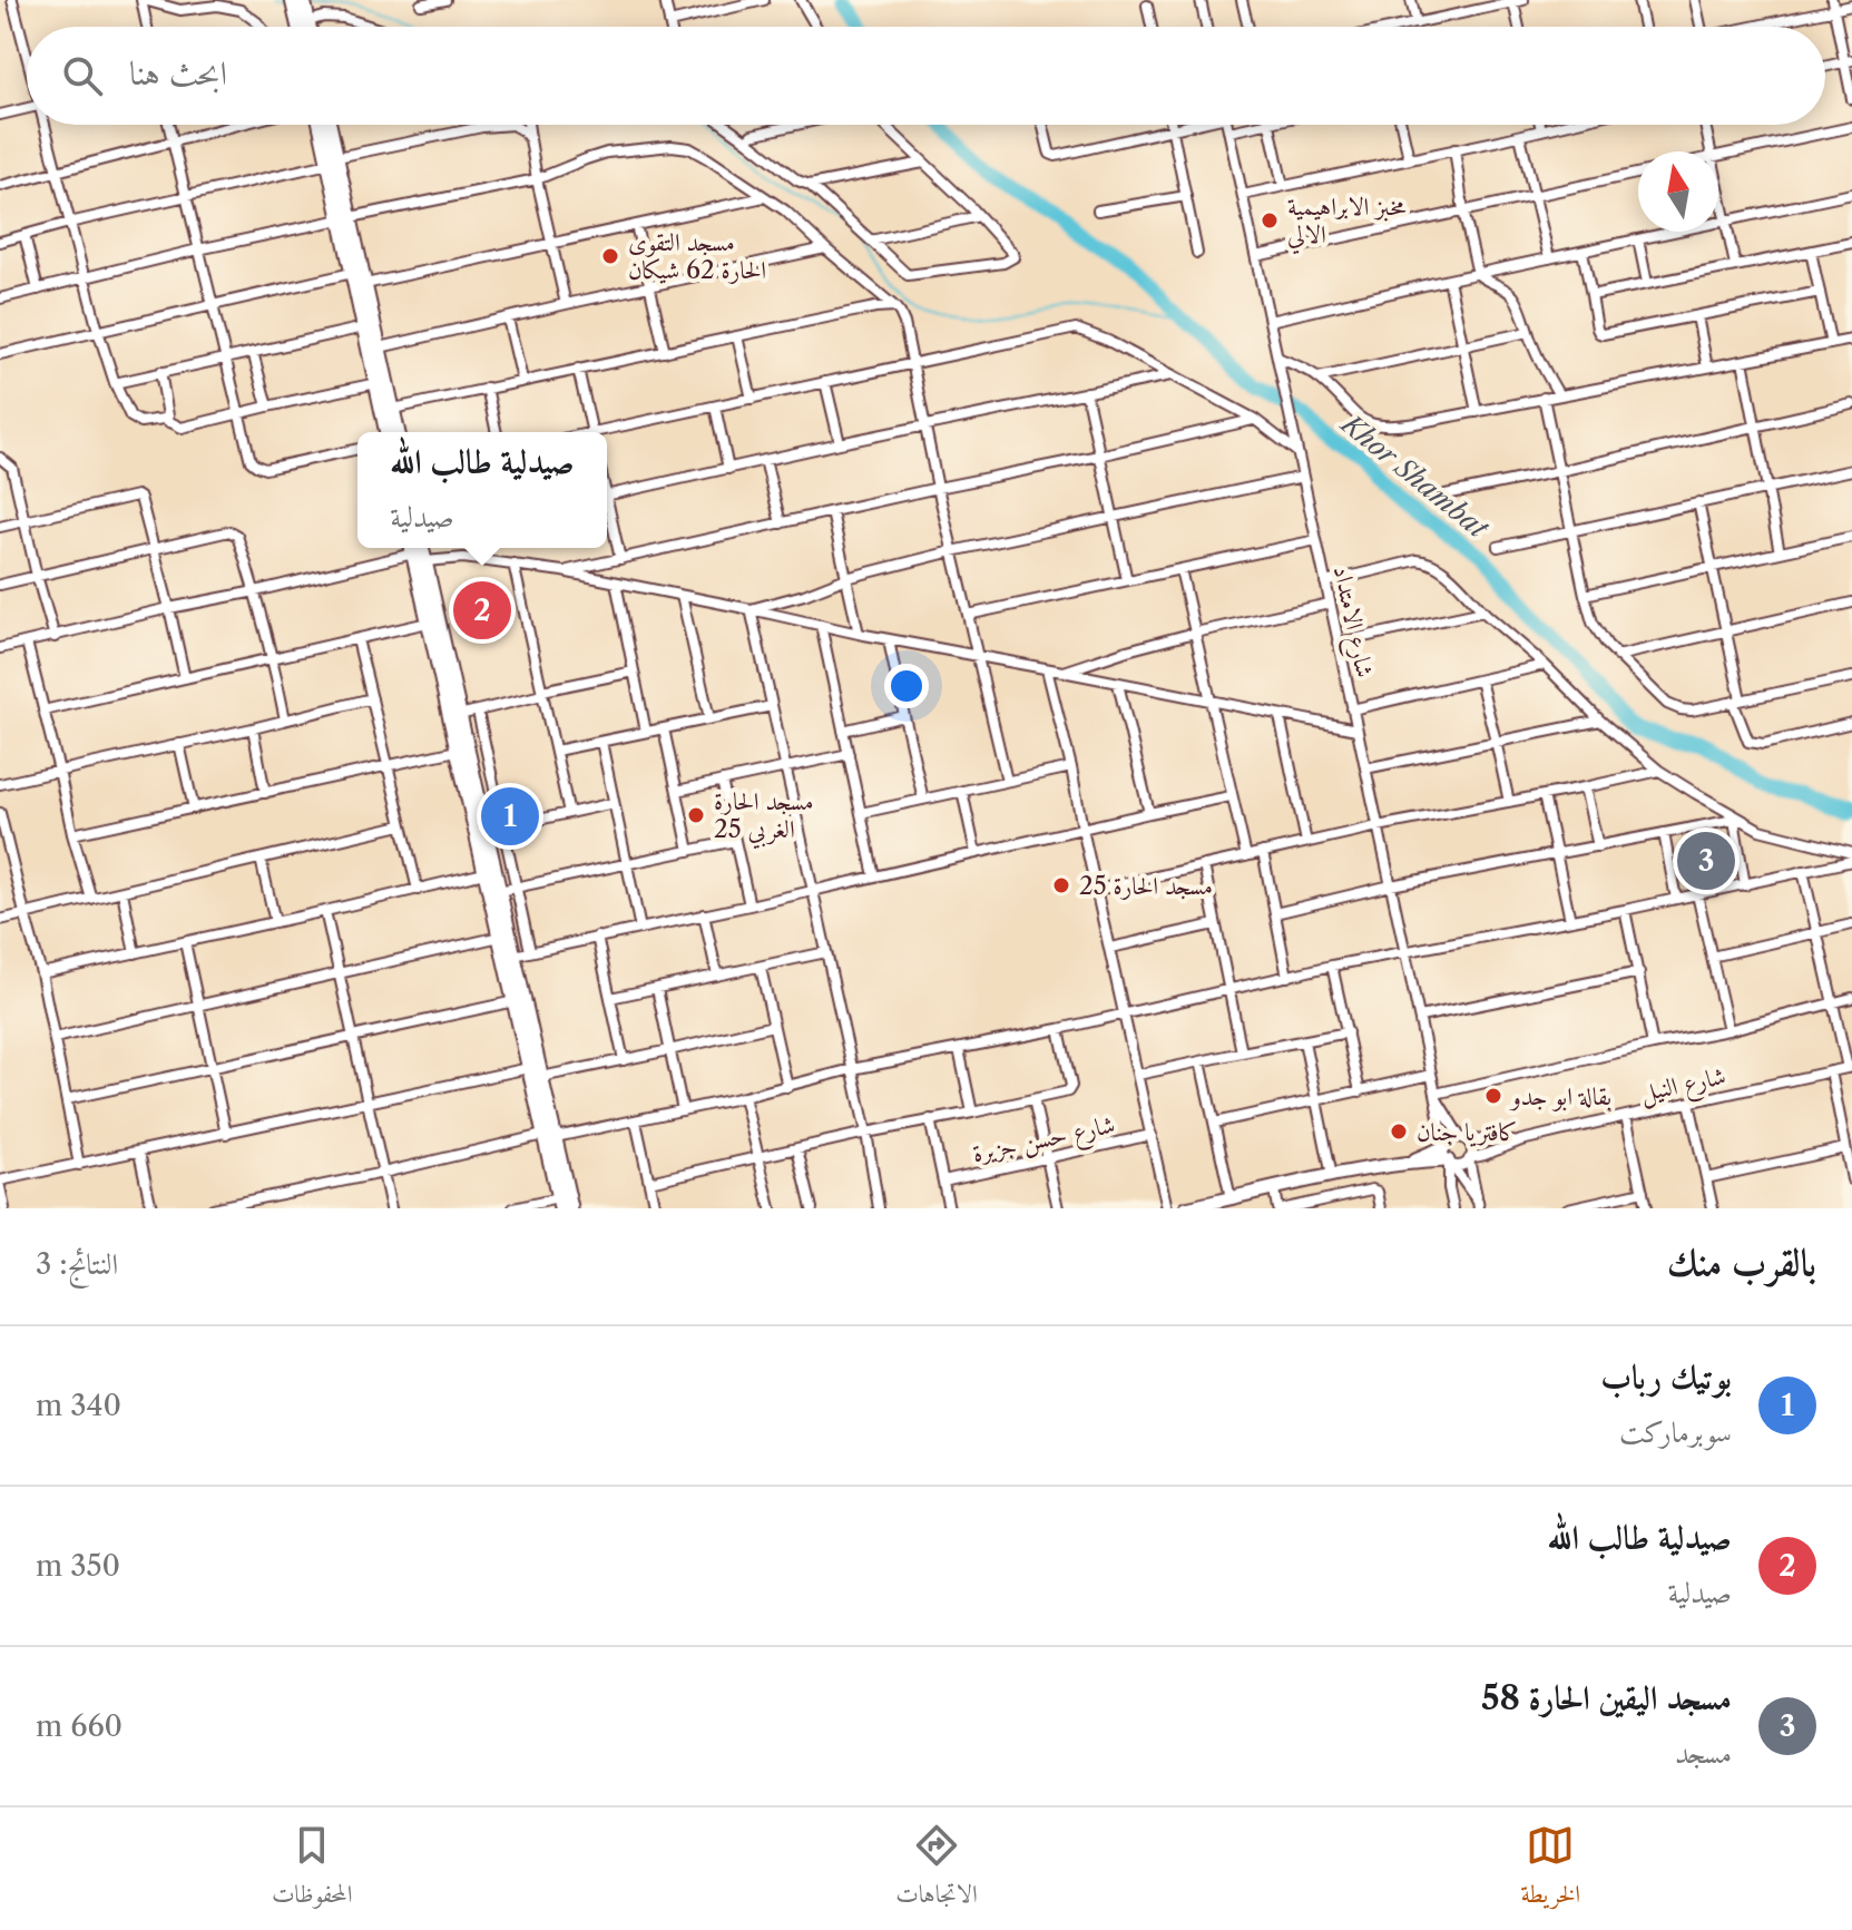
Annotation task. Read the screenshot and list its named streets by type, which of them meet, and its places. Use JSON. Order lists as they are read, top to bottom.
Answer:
{
  "streets": {
    "street": ["شارع الامتداد", "شارع النيل", "شارع حسن جزيرة"]
  },
  "crossings": [
    ["شارع الامتداد", "شارع النيل"]
  ],
  "water": ["Khor Shambat"],
  "places": [
    "مخبز الابراهيمية الالي",
    "مسجد التقوى الحارة 62 شيكان",
    "مسجد الحارة 25 الغربي",
    "مسجد الحارة 25",
    "بقالة ابو جدو",
    "كافتريا جنان"
  ],
  "north": "top",
  "page": {
    "search": "ابحث هنا",
    "popup": ["صيدلية طالب الله", "صيدلية"],
    "pins": ["2", "1", "3"],
    "heading": ["بالقرب منك", "النتائج: 3"],
    "list": [
      {
        "mark": "1",
        "name": "بوتيك رباب",
        "note": "سوبرماركت",
        "value": "340 m"
      },
      {
        "mark": "2",
        "name": "صيدلية طالب الله",
        "note": "صيدلية",
        "value": "350 m"
      },
      {
        "mark": "3",
        "name": "مسجد اليقين الحارة 58",
        "note": "مسجد",
        "value": "660 m"
      }
    ],
    "nav": ["الخريطة", "الاتجاهات", "المحفوظات"]
  }
}
